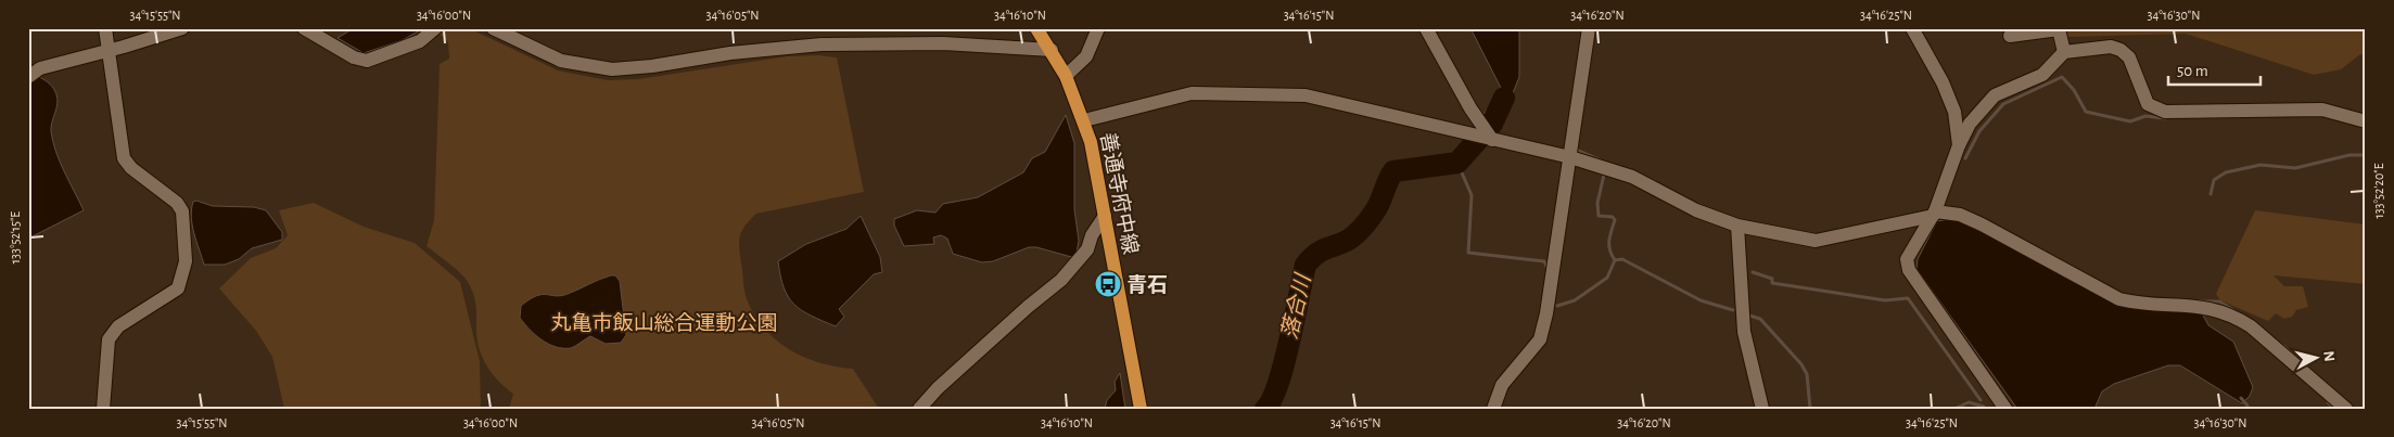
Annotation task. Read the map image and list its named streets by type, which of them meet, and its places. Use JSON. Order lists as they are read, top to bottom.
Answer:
{
  "streets": {
    "main road": ["善通寺府中線"]
  },
  "water": ["落合川"],
  "parks": ["丸亀市飯山総合運動公園"],
  "places": {
    "bus stop": ["青石"]
  },
  "scale_bar": "50 m",
  "north": "right",
  "coordinates": [
    "34°15'55\"N",
    "34°16'00\"N",
    "34°16'05\"N",
    "34°16'10\"N",
    "34°16'15\"N",
    "34°16'20\"N",
    "34°16'25\"N",
    "34°16'30\"N",
    "133°52'20\"E",
    "133°52'15\"E"
  ]
}
